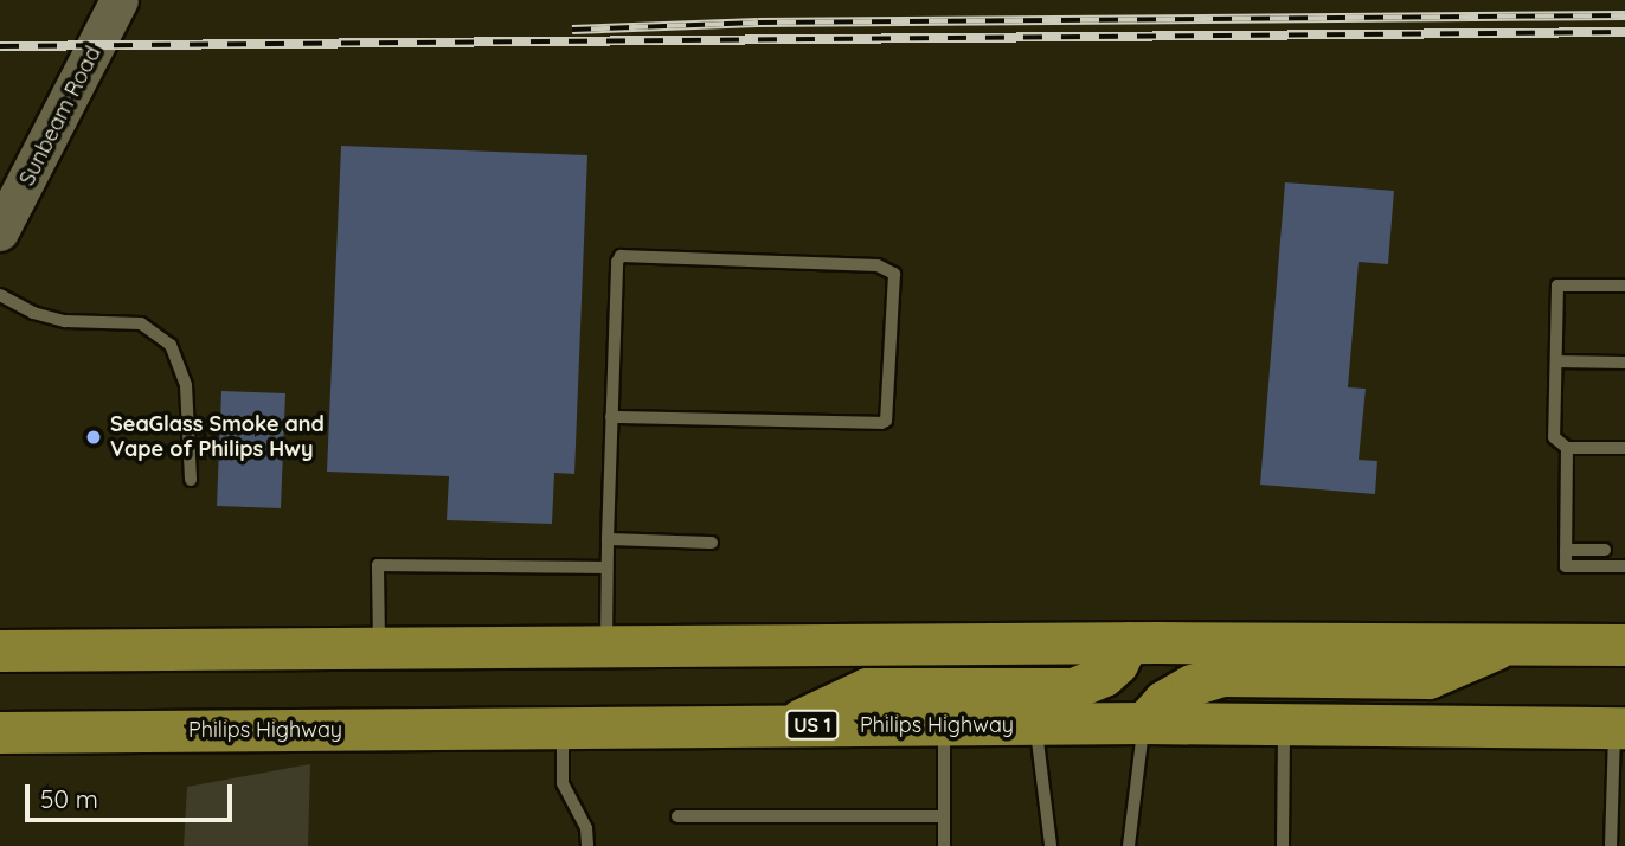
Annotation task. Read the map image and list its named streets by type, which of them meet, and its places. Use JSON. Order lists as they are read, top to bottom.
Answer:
{
  "streets": {
    "main road": ["US 1", "Philips Highway"],
    "street": ["Sunbeam Road"]
  },
  "places": ["SeaGlass Smoke and Vape of Philips Hwy"],
  "scale_bar": "50 m"
}
